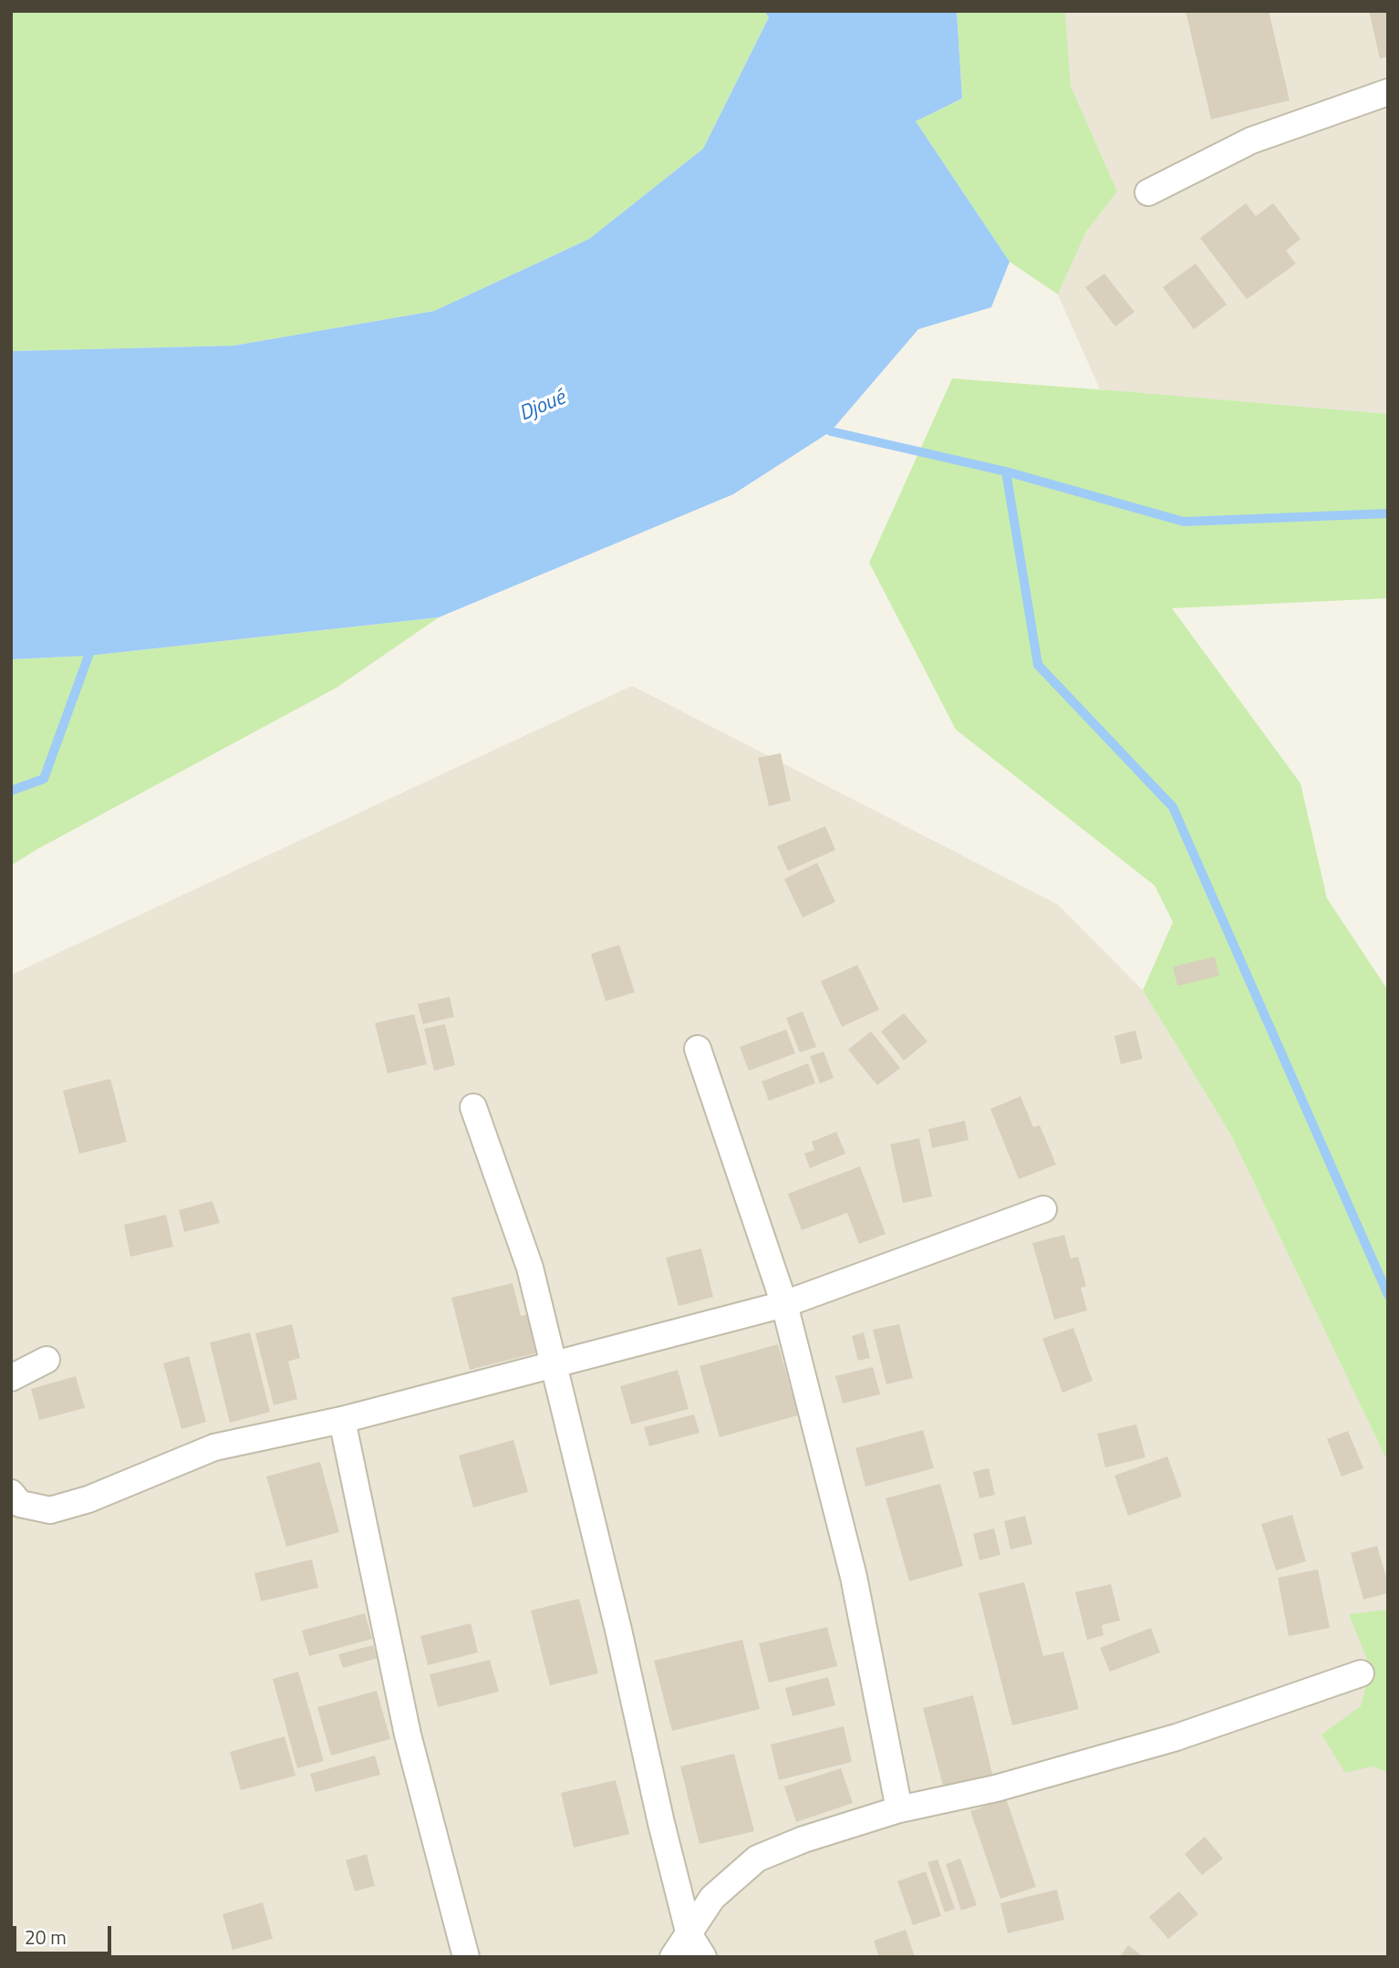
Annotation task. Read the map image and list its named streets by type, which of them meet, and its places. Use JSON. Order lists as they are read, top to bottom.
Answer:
{
  "water": ["Djoué"],
  "scale_bar": "20 m"
}
